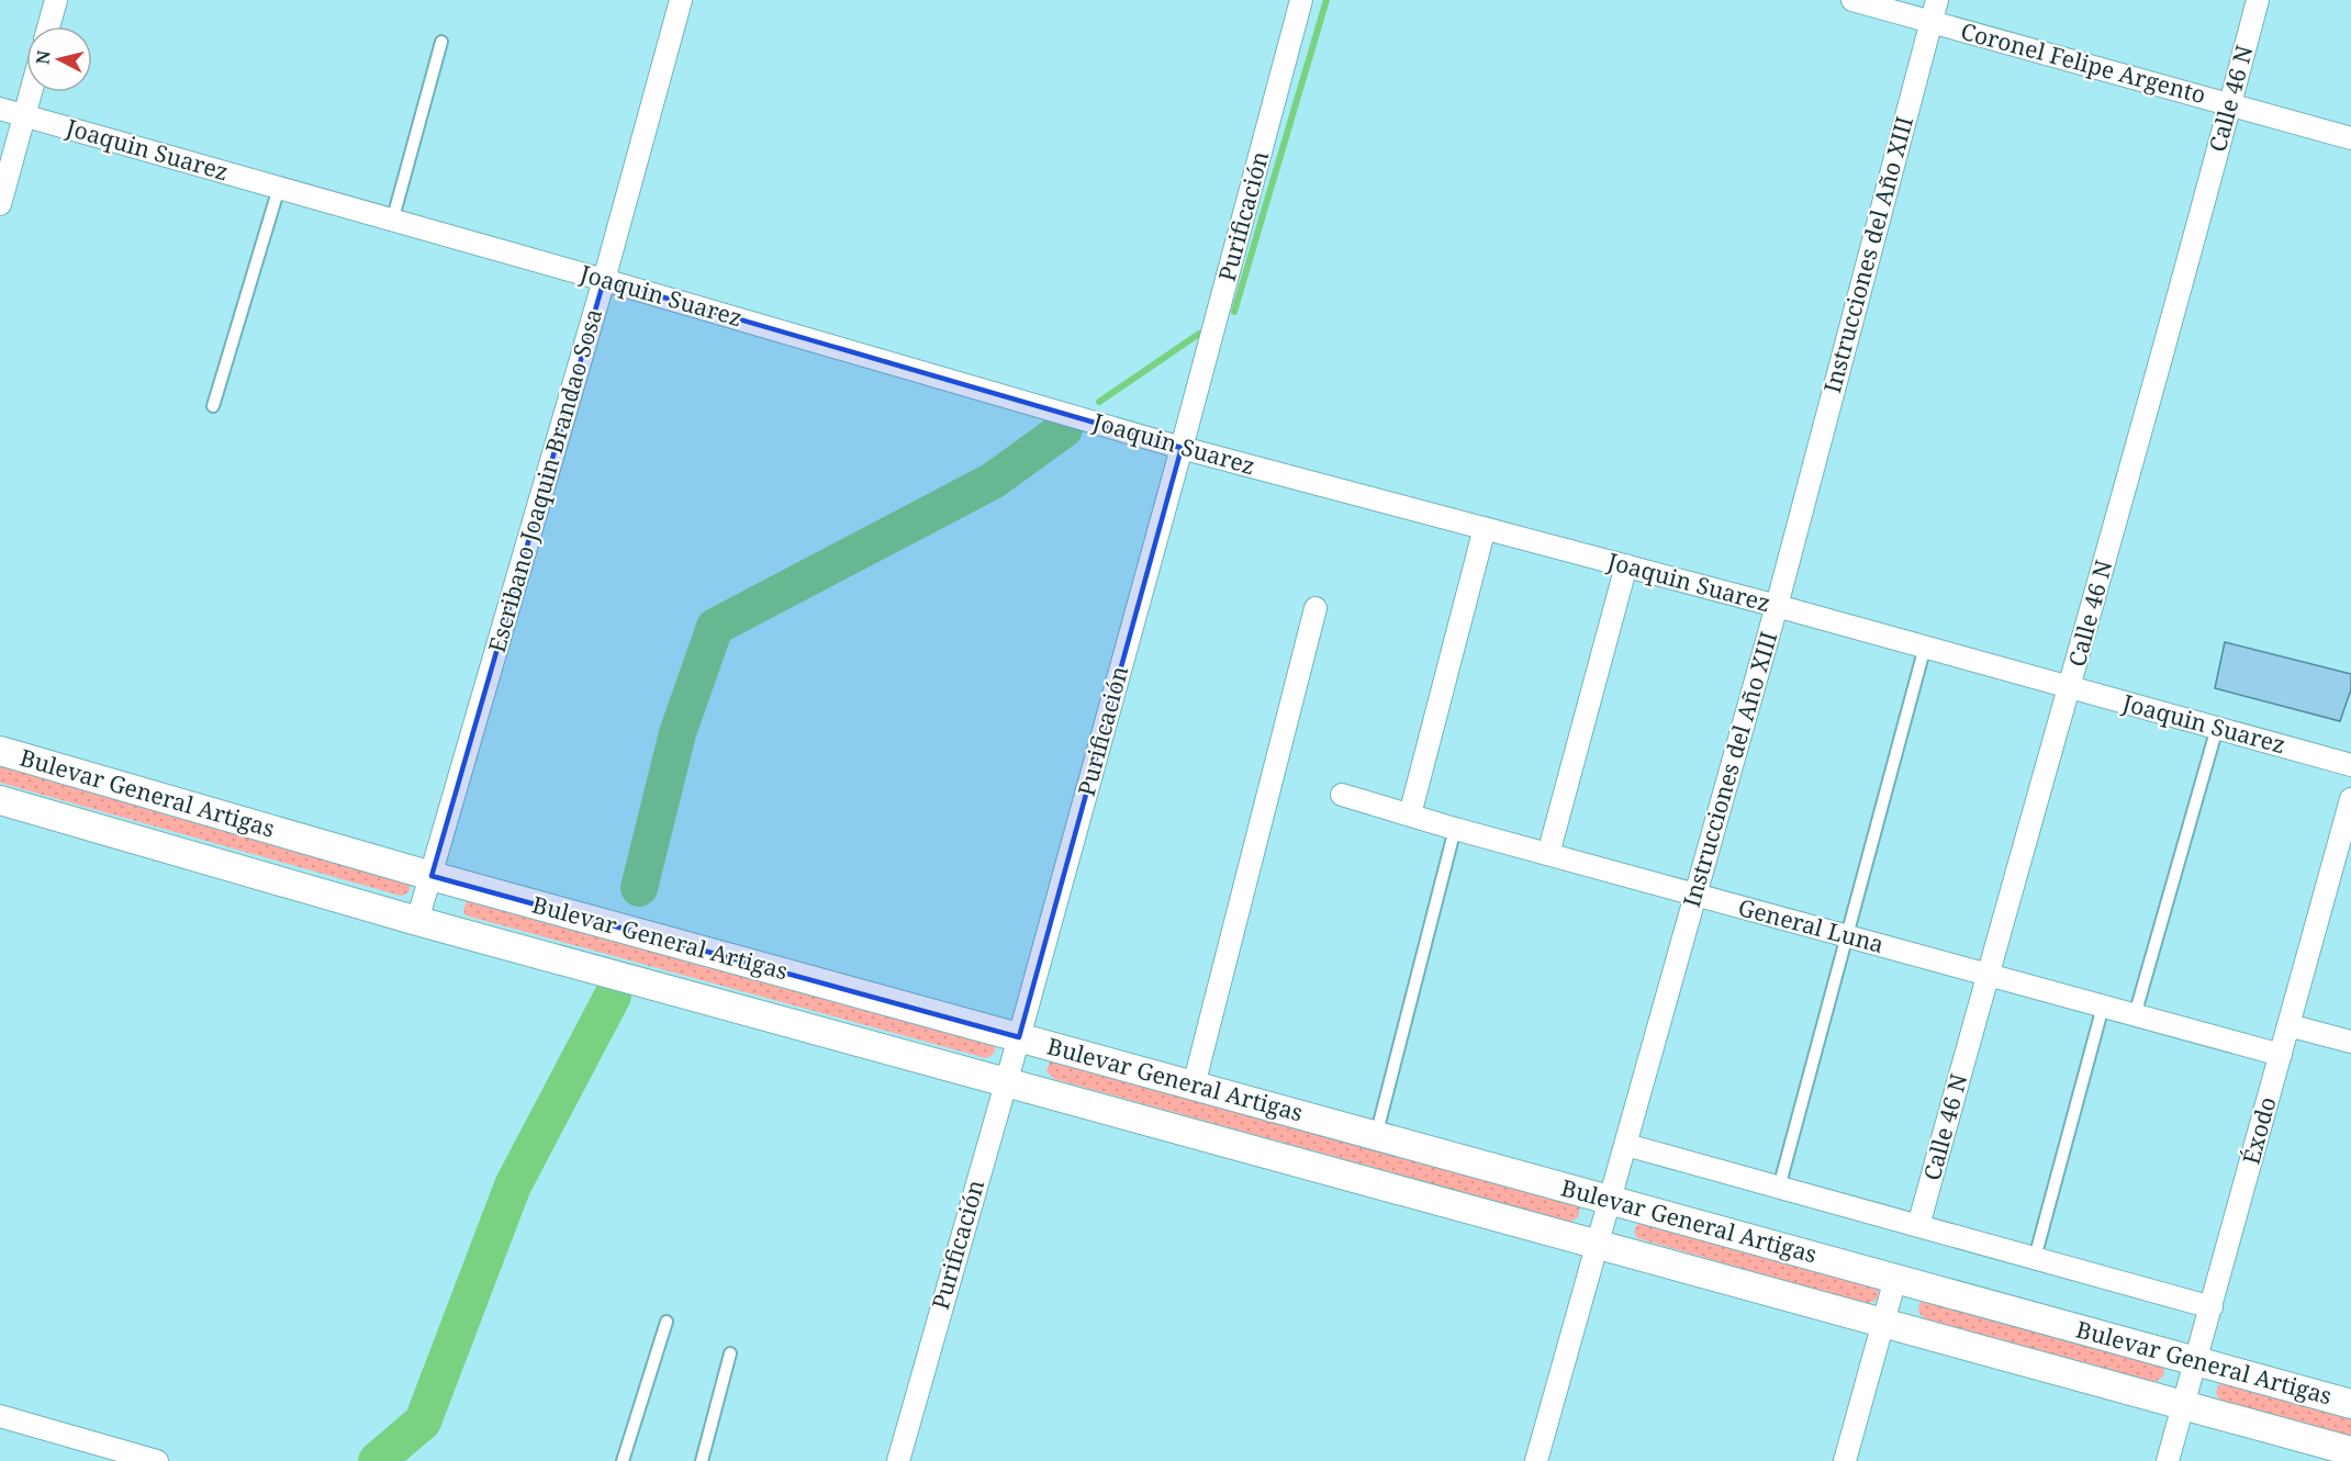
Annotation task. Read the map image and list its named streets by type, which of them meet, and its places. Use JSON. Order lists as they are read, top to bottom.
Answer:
{
  "streets": {
    "street": [
      "Coronel Felipe Argento",
      "Calle 46 N",
      "Joaquin Suarez",
      "Purificación",
      "Instrucciones del Año XIII",
      "Escribano Joaquin Brandao Sosa",
      "Bulevar General Artigas",
      "General Luna",
      "Éxodo"
    ]
  },
  "crossings": [
    ["Coronel Felipe Argento", "Calle 46 N"],
    ["Coronel Felipe Argento", "Instrucciones del Año XIII"],
    ["Calle 46 N", "Joaquin Suarez"],
    ["Calle 46 N", "General Luna"],
    ["Joaquin Suarez", "Purificación"],
    ["Joaquin Suarez", "Instrucciones del Año XIII"],
    ["Joaquin Suarez", "Escribano Joaquin Brandao Sosa"],
    ["Purificación", "Bulevar General Artigas"],
    ["Instrucciones del Año XIII", "Bulevar General Artigas"],
    ["Instrucciones del Año XIII", "General Luna"],
    ["Escribano Joaquin Brandao Sosa", "Bulevar General Artigas"],
    ["Bulevar General Artigas", "Éxodo"],
    ["General Luna", "Éxodo"]
  ],
  "north": "left"
}
